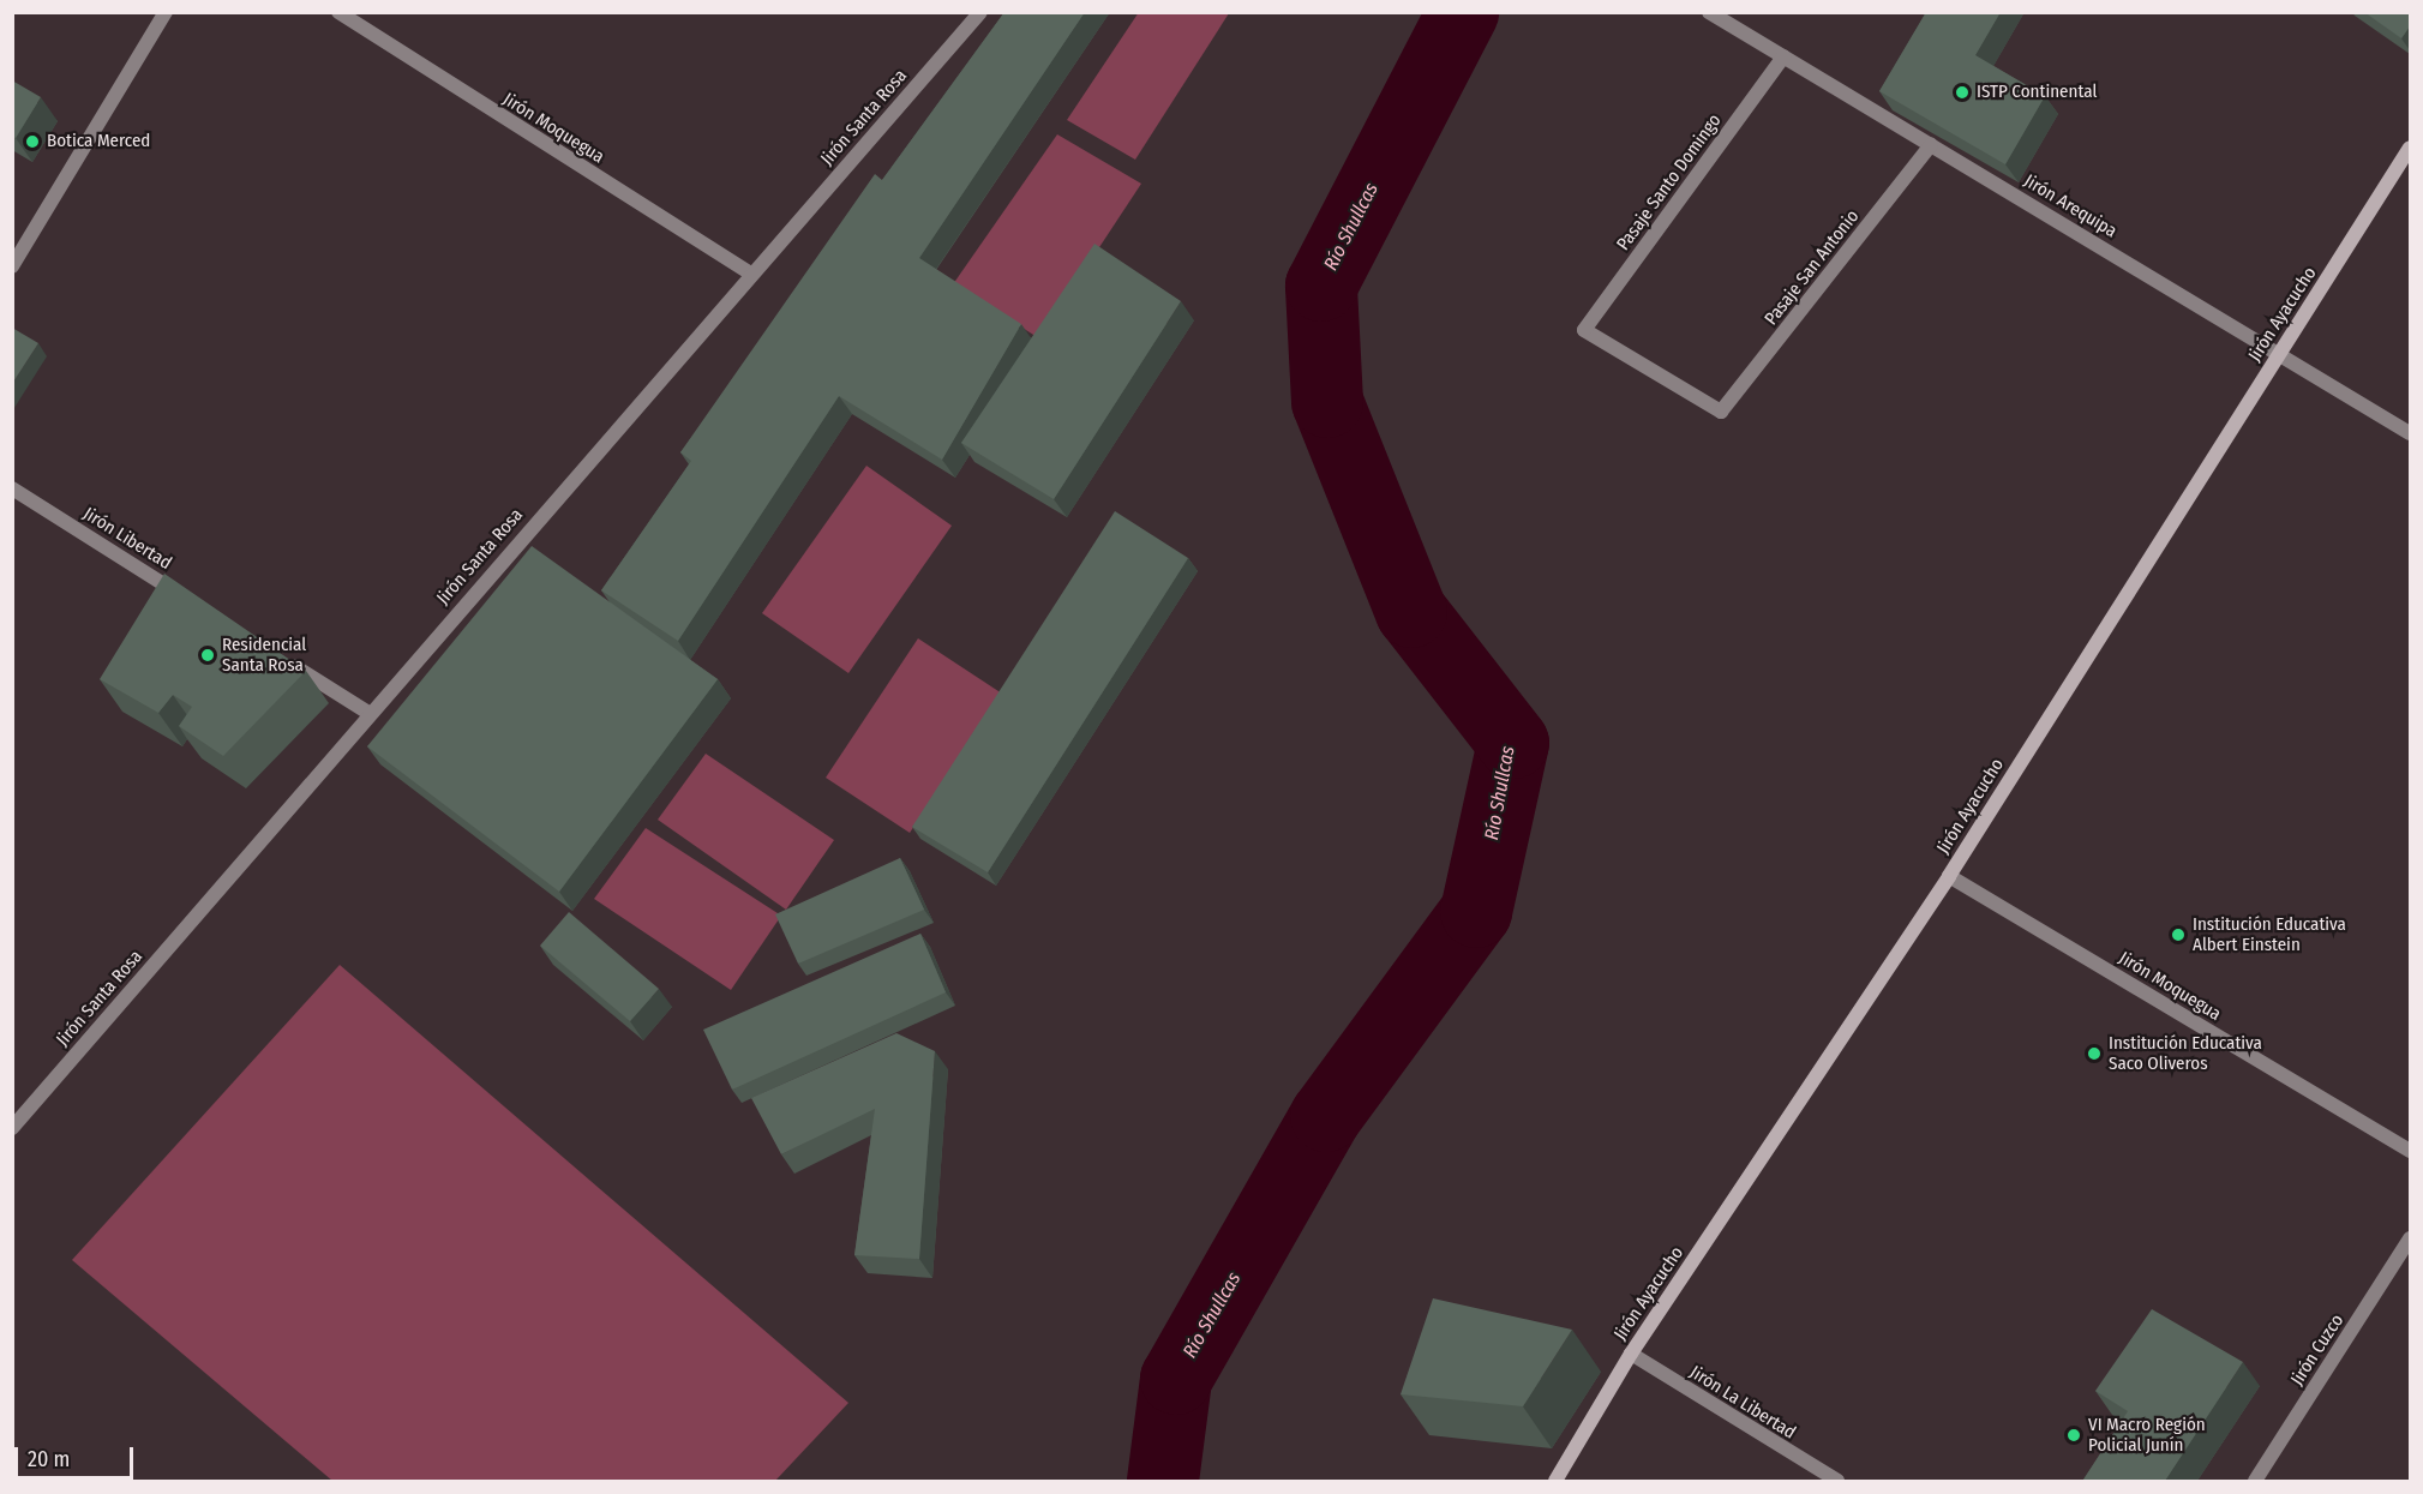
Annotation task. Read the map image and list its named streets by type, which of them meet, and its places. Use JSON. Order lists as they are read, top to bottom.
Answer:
{
  "streets": {
    "street": [
      "Jirón Santa Rosa",
      "Jirón Moquegua",
      "Pasaje Santo Domingo",
      "Jirón Arequipa",
      "Pasaje San Antonio",
      "Jirón Ayacucho",
      "Jirón Libertad",
      "Jirón Cuzco",
      "Jirón La Libertad"
    ]
  },
  "crossings": [
    ["Jirón Santa Rosa", "Jirón Moquegua"],
    ["Jirón Moquegua", "Jirón Ayacucho"],
    ["Pasaje Santo Domingo", "Jirón Arequipa"],
    ["Pasaje Santo Domingo", "Pasaje San Antonio"],
    ["Jirón Arequipa", "Pasaje San Antonio"],
    ["Jirón Arequipa", "Jirón Ayacucho"],
    ["Jirón Ayacucho", "Jirón La Libertad"]
  ],
  "water": ["Río Shullcas"],
  "places": [
    "ISTP Continental",
    "Botica Merced",
    "Residencial Santa Rosa",
    "Institución Educativa Albert Einstein",
    "Institución Educativa Saco Oliveros",
    "VI Macro Región Policial Junín"
  ],
  "scale_bar": "20 m"
}
